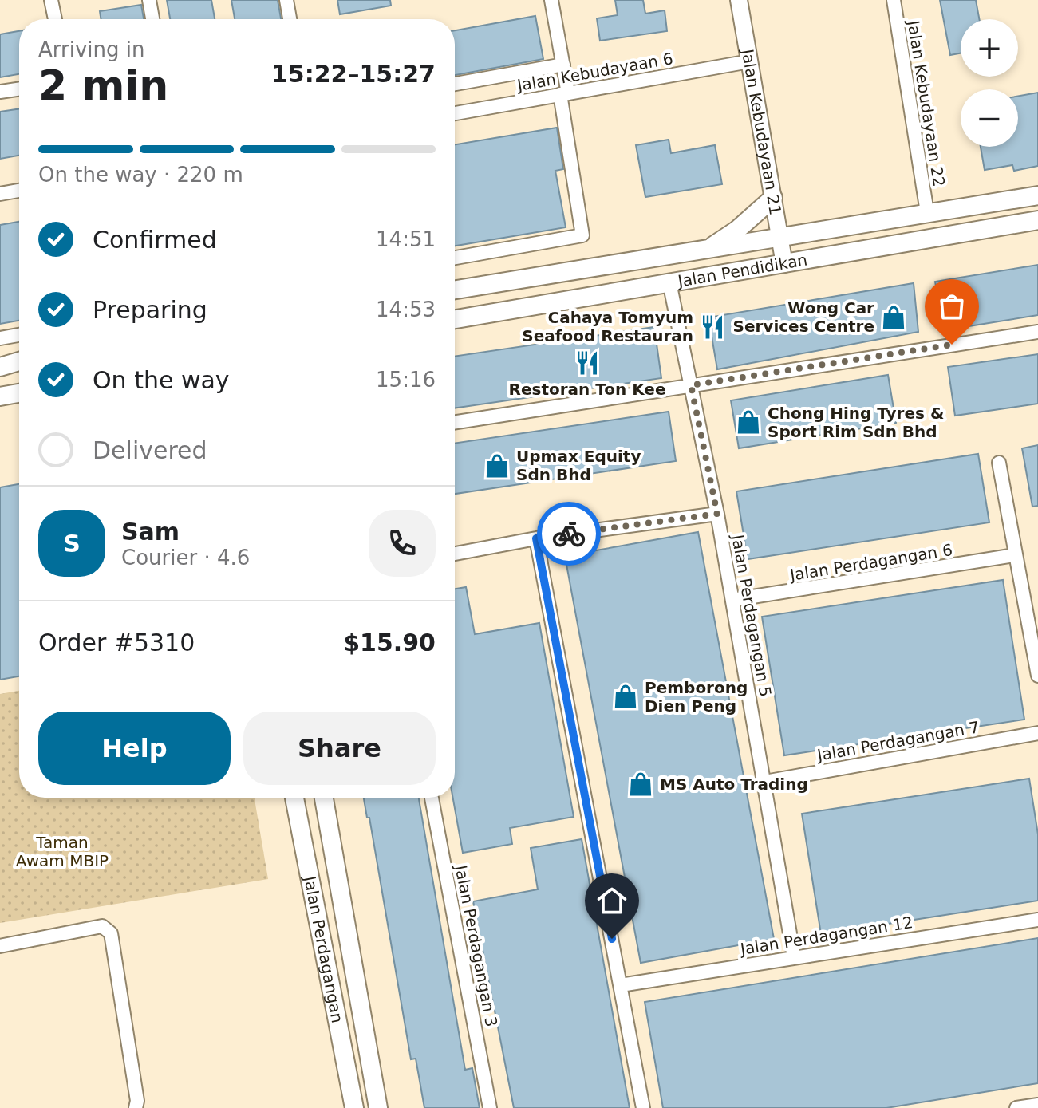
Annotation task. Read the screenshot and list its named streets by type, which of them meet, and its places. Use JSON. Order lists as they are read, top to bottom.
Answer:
{
  "streets": {
    "main road": ["Jalan Pendidikan", "Jalan Perdagangan"],
    "street": [
      "Jalan Kebudayaan 6",
      "Jalan Kebudayaan 22",
      "Jalan Kebudayaan 21",
      "Jalan Perdagangan 6",
      "Jalan Perdagangan 5",
      "Jalan Perdagangan 7",
      "Jalan Perdagangan 12",
      "Jalan Perdagangan 3"
    ]
  },
  "crossings": [
    ["Jalan Kebudayaan 6", "Jalan Kebudayaan 21"],
    ["Jalan Kebudayaan 22", "Jalan Pendidikan"],
    ["Jalan Kebudayaan 21", "Jalan Pendidikan"],
    ["Jalan Pendidikan", "Jalan Perdagangan 5"],
    ["Jalan Perdagangan 6", "Jalan Perdagangan 5"],
    ["Jalan Perdagangan 5", "Jalan Perdagangan 7"],
    ["Jalan Perdagangan 5", "Jalan Perdagangan 12"]
  ],
  "parks": ["Taman Awam MBIP"],
  "places": {
    "shop": [
      "Wong Car Services Centre",
      "Chong Hing Tyres & Sport Rim Sdn Bhd",
      "Upmax Equity Sdn Bhd",
      "Pemborong Dien Peng",
      "MS Auto Trading"
    ],
    "restaurant": ["Cahaya Tomyum Seafood Restauran", "Restoran Ton Kee"]
  },
  "page": {
    "map_buttons": ["+", "−"],
    "heading": ["2 min", "Arriving in", "15:22–15:27"],
    "panel": [
      "Sam",
      "Courier · 4.6",
      "Order #5310",
      "$15.90"
    ],
    "bar": "On the way · 220 m",
    "list": [
      ["Confirmed", "14:51"],
      ["Preparing", "14:53"],
      ["On the way", "15:16"],
      "Delivered"
    ],
    "round": "S",
    "buttons": ["Help", "Share"]
  }
}
